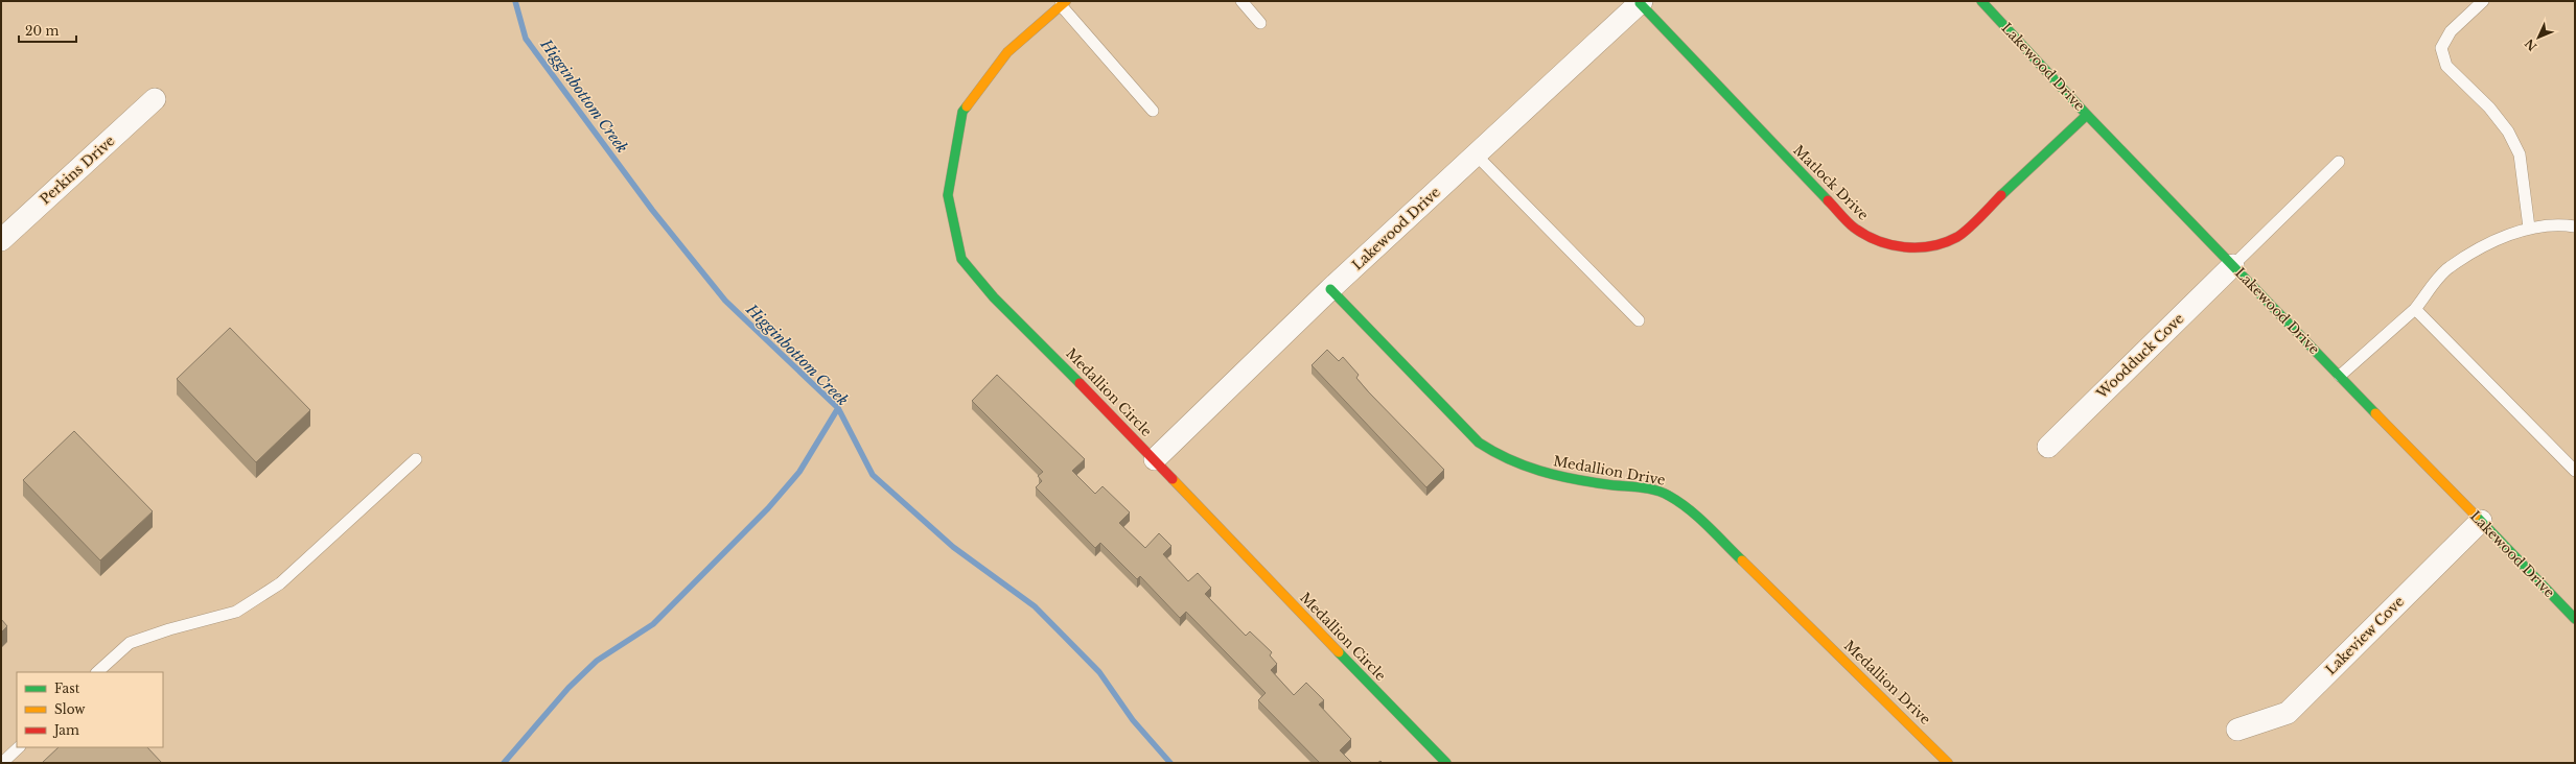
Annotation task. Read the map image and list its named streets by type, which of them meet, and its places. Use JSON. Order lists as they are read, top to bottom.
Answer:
{
  "streets": {
    "street": [
      "Lakewood Drive",
      "Perkins Drive",
      "Matlock Drive",
      "Woodduck Cove",
      "Medallion Circle",
      "Medallion Drive",
      "Lakeview Cove"
    ]
  },
  "crossings": [
    ["Lakewood Drive", "Matlock Drive"],
    ["Lakewood Drive", "Woodduck Cove"],
    ["Lakewood Drive", "Medallion Circle"],
    ["Lakewood Drive", "Medallion Drive"],
    ["Lakewood Drive", "Lakeview Cove"]
  ],
  "water": ["Higginbottom Creek"],
  "legend": ["Fast", "Slow", "Jam"],
  "scale_bar": "20 m",
  "north": "bottom left"
}
